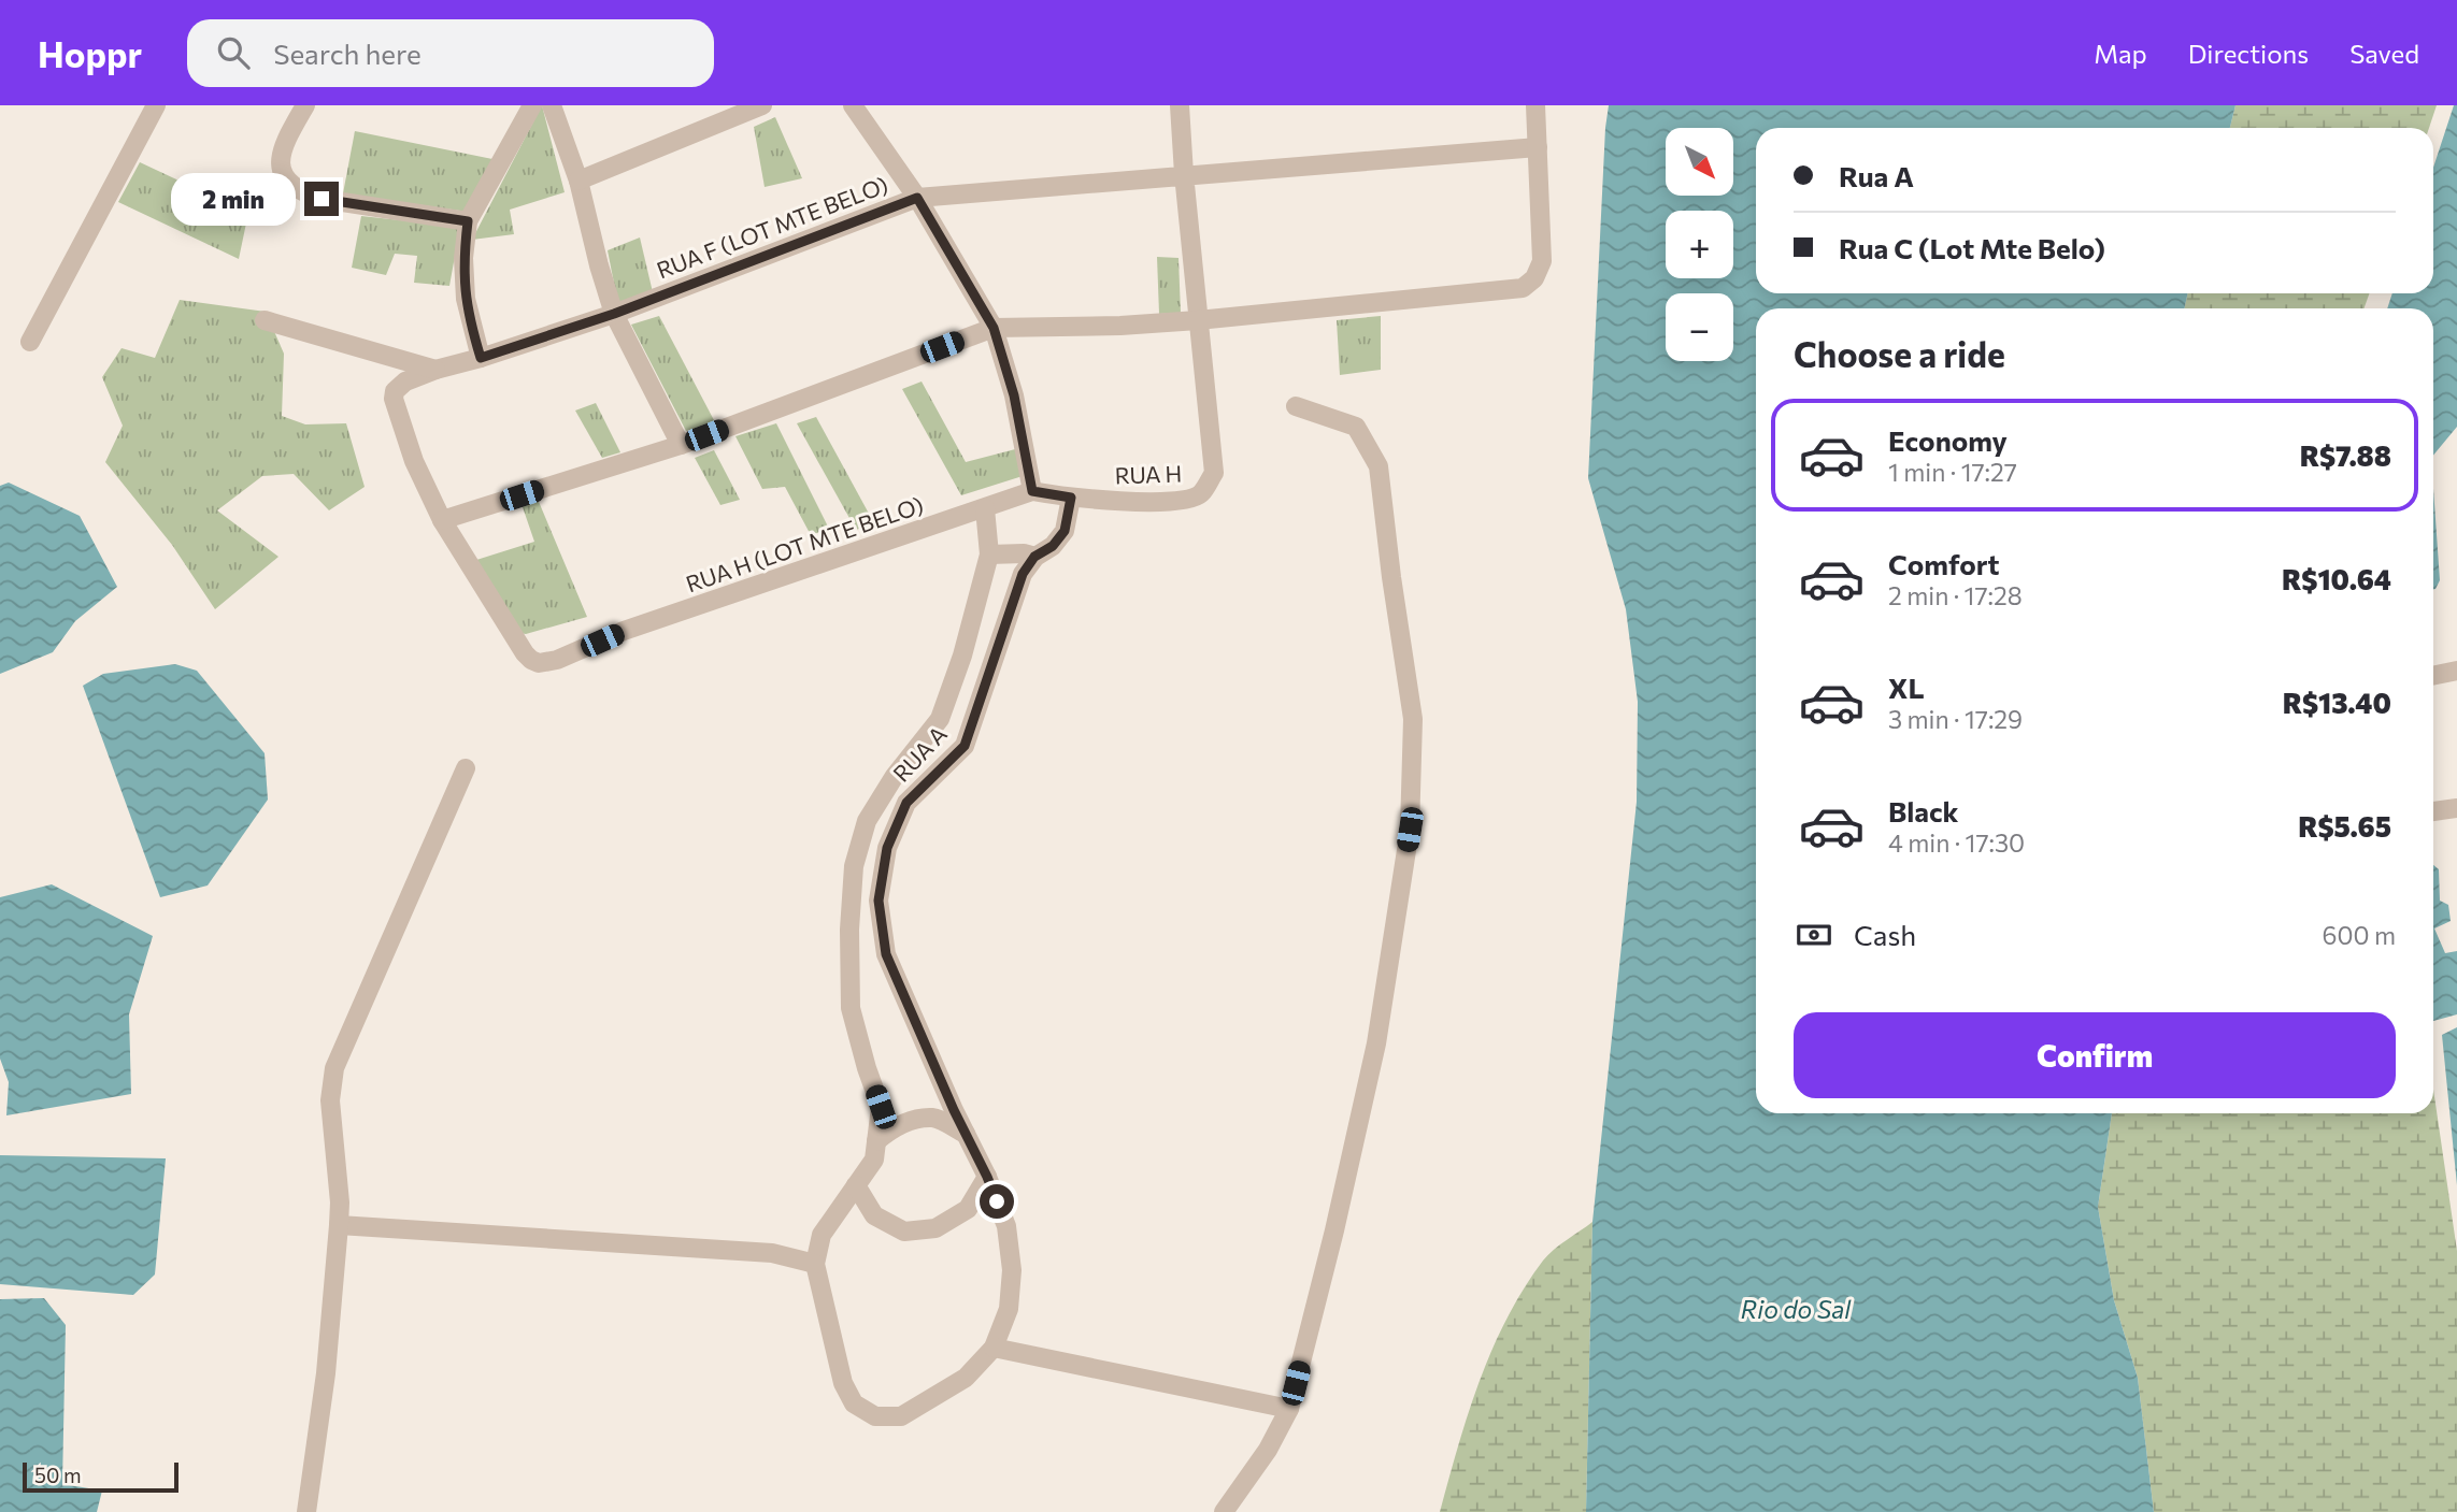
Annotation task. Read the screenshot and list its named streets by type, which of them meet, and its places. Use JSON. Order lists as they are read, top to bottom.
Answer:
{
  "streets": {
    "street": [
      "RUA F (LOT MTE BELO)",
      "RUA H",
      "RUA H (LOT MTE BELO)",
      "RUA A"
    ]
  },
  "crossings": [
    ["RUA F (LOT MTE BELO)", "RUA H (LOT MTE BELO)"],
    ["RUA H", "RUA H (LOT MTE BELO)"],
    ["RUA H", "RUA A"],
    ["RUA H (LOT MTE BELO)", "RUA A"]
  ],
  "water": ["Rio do Sal"],
  "scale_bar": "50 m",
  "north": "bottom right",
  "page": {
    "header": "Hoppr",
    "search": "Search here",
    "nav": ["Map", "Directions", "Saved"],
    "map_buttons": ["+", "−"],
    "banner": ["Rua A", "Rua C (Lot Mte Belo)"],
    "bubble": "2 min",
    "heading": "Choose a ride",
    "list": [
      {
        "name": "Economy",
        "note": "1 min · 17:27",
        "value": "R$7.88"
      },
      {
        "name": "Comfort",
        "note": "2 min · 17:28",
        "value": "R$10.64"
      },
      {
        "name": "XL",
        "note": "3 min · 17:29",
        "value": "R$13.40"
      },
      {
        "name": "Black",
        "note": "4 min · 17:30",
        "value": "R$5.65"
      }
    ],
    "pay": ["Cash", "600 m"],
    "buttons": "Confirm",
    "scale": "50 m"
  }
}
